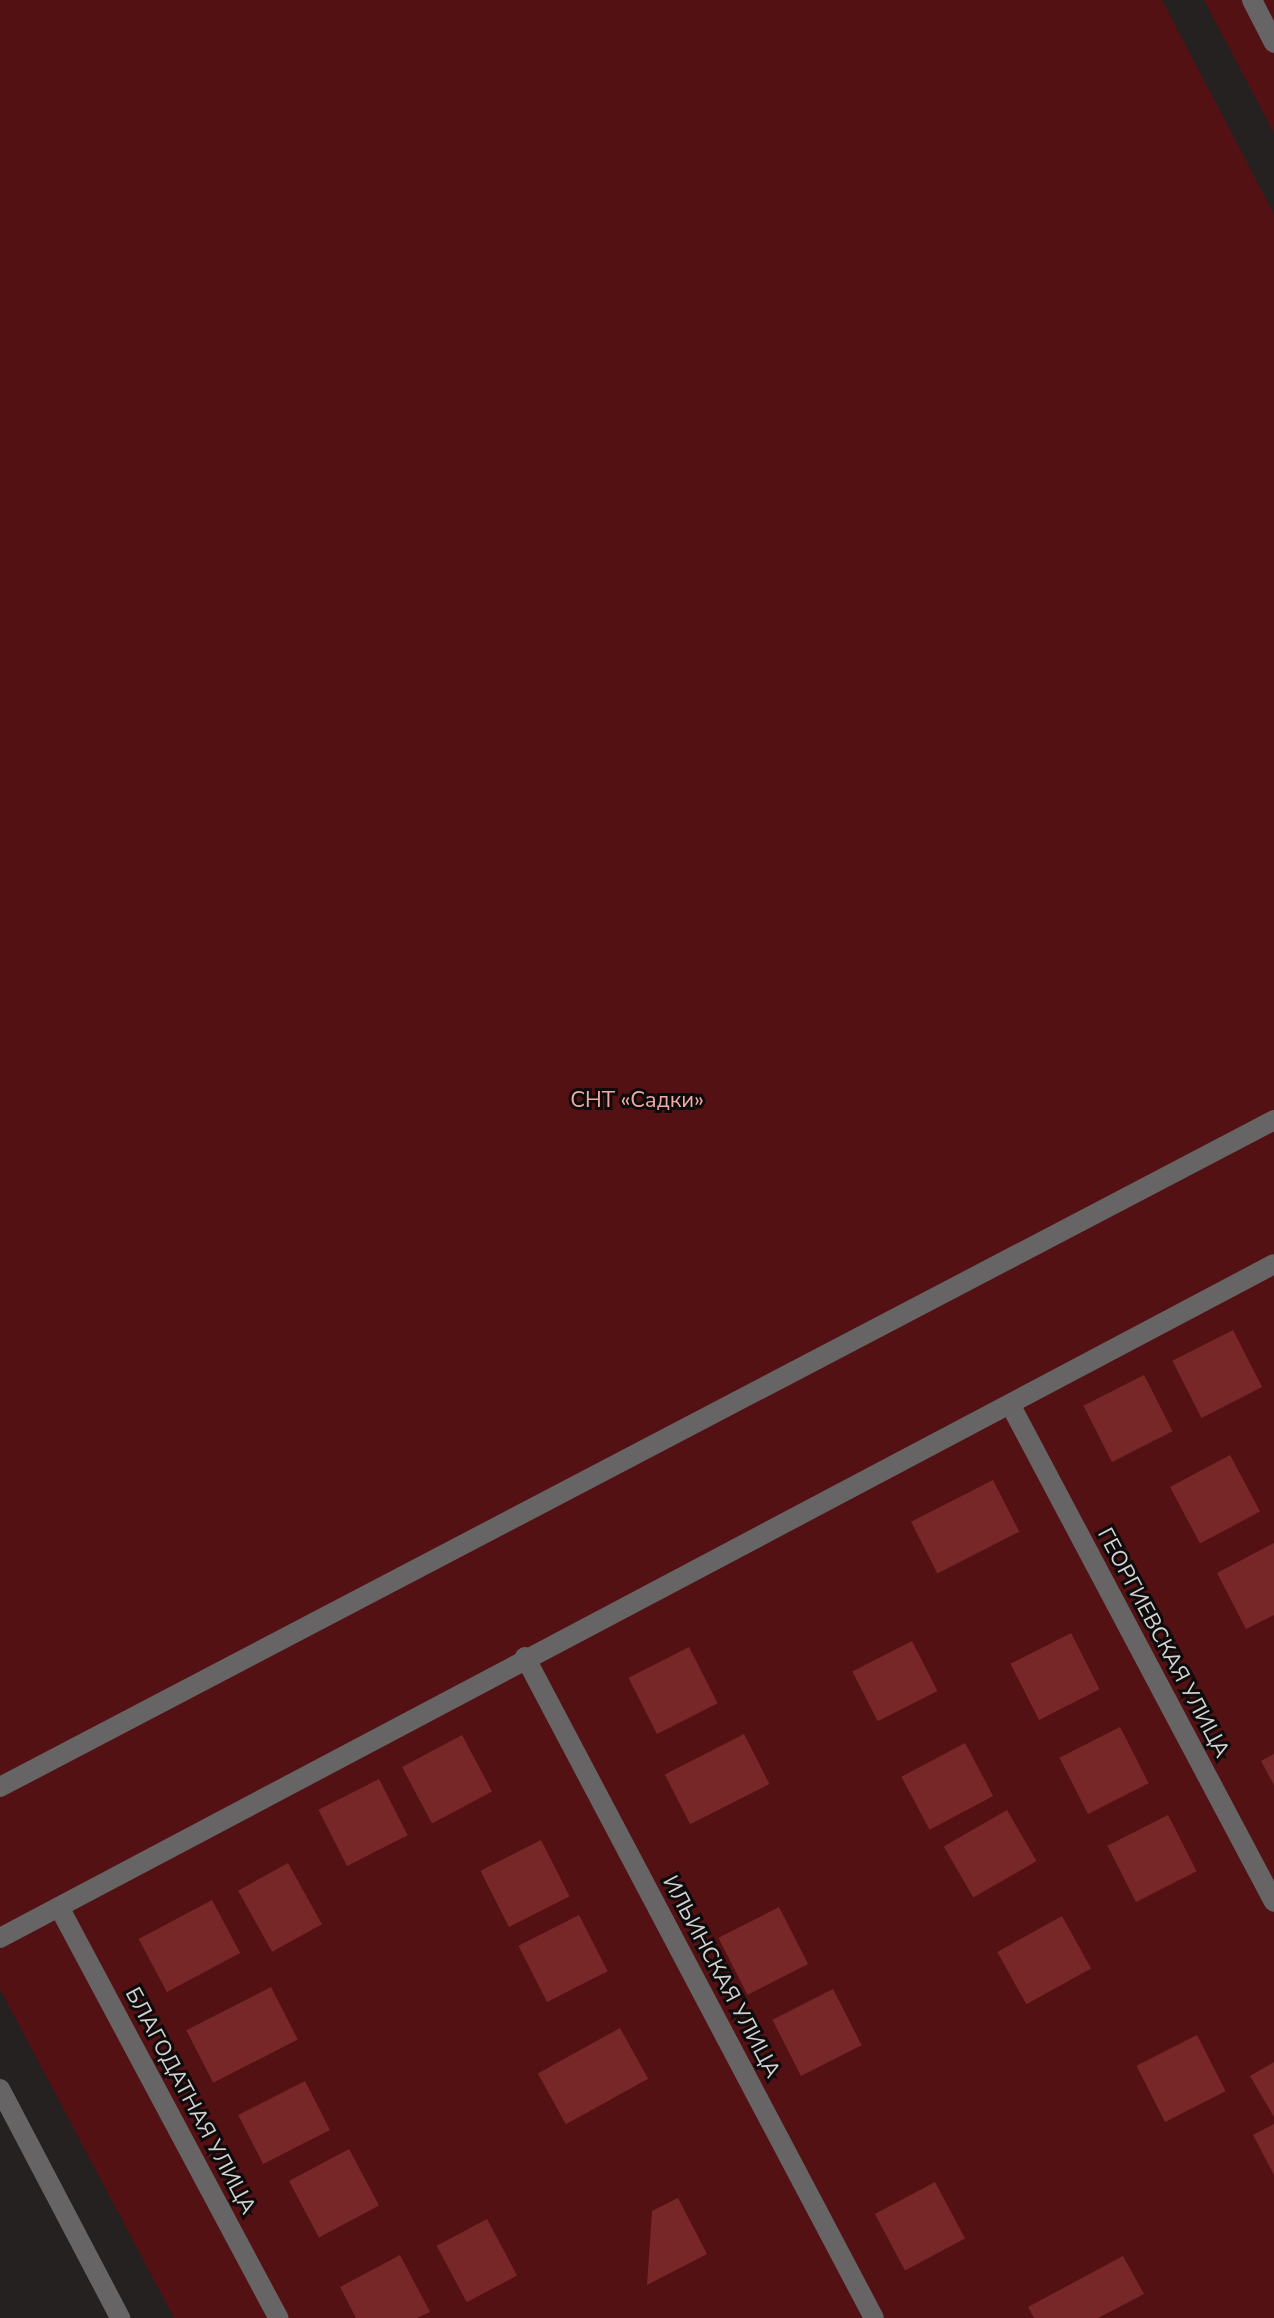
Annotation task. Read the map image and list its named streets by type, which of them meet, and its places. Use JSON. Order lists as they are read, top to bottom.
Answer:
{
  "streets": {
    "street": ["ГЕОРГИЕВСКАЯ УЛИЦА", "ИЛЬИНСКАЯ УЛИЦА", "БЛАГОДАТНАЯ УЛИЦА"]
  },
  "parks": ["СНТ «Садки»"]
}
